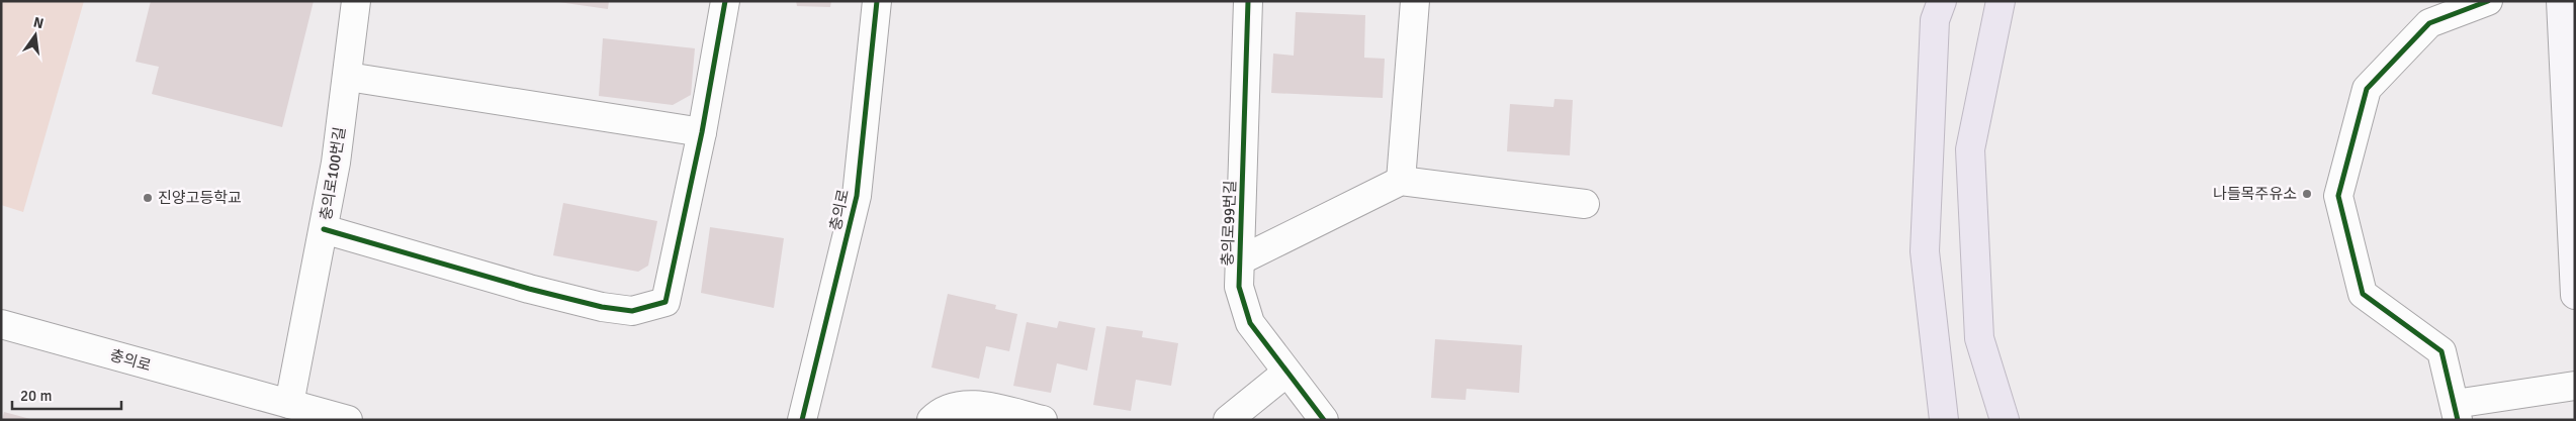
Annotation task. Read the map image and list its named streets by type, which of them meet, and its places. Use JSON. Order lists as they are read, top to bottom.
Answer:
{
  "streets": {
    "street": ["충의로100번길", "충의로", "충의로99번길"]
  },
  "crossings": [
    ["충의로100번길", "충의로"]
  ],
  "places": ["나들목주유소", "진양고등학교"],
  "scale_bar": "20 m",
  "north": "top"
}
